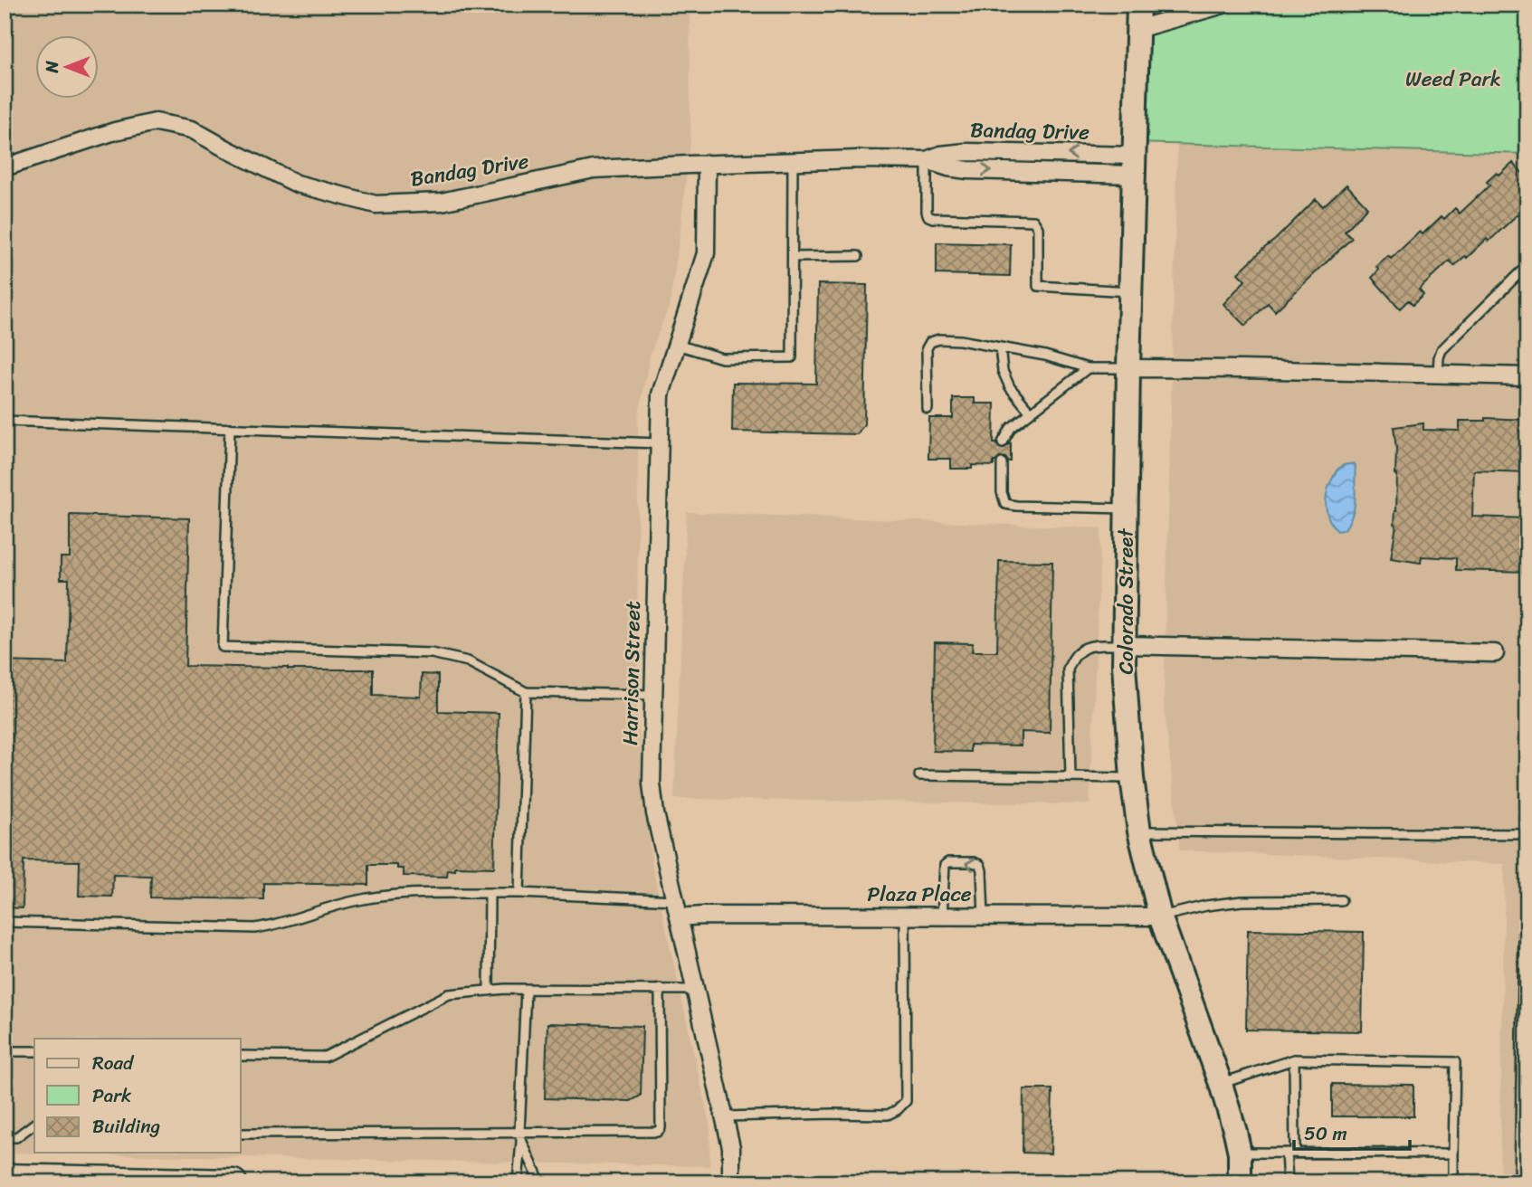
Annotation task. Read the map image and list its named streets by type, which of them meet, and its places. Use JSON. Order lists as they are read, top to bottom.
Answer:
{
  "streets": {
    "street": [
      "Bandag Drive",
      "Colorado Street",
      "Harrison Street",
      "Plaza Place"
    ]
  },
  "crossings": [
    ["Bandag Drive", "Colorado Street"],
    ["Bandag Drive", "Harrison Street"],
    ["Colorado Street", "Plaza Place"],
    ["Harrison Street", "Plaza Place"]
  ],
  "parks": ["Weed Park"],
  "legend": ["Road", "Park", "Building"],
  "scale_bar": "50 m",
  "north": "left"
}
